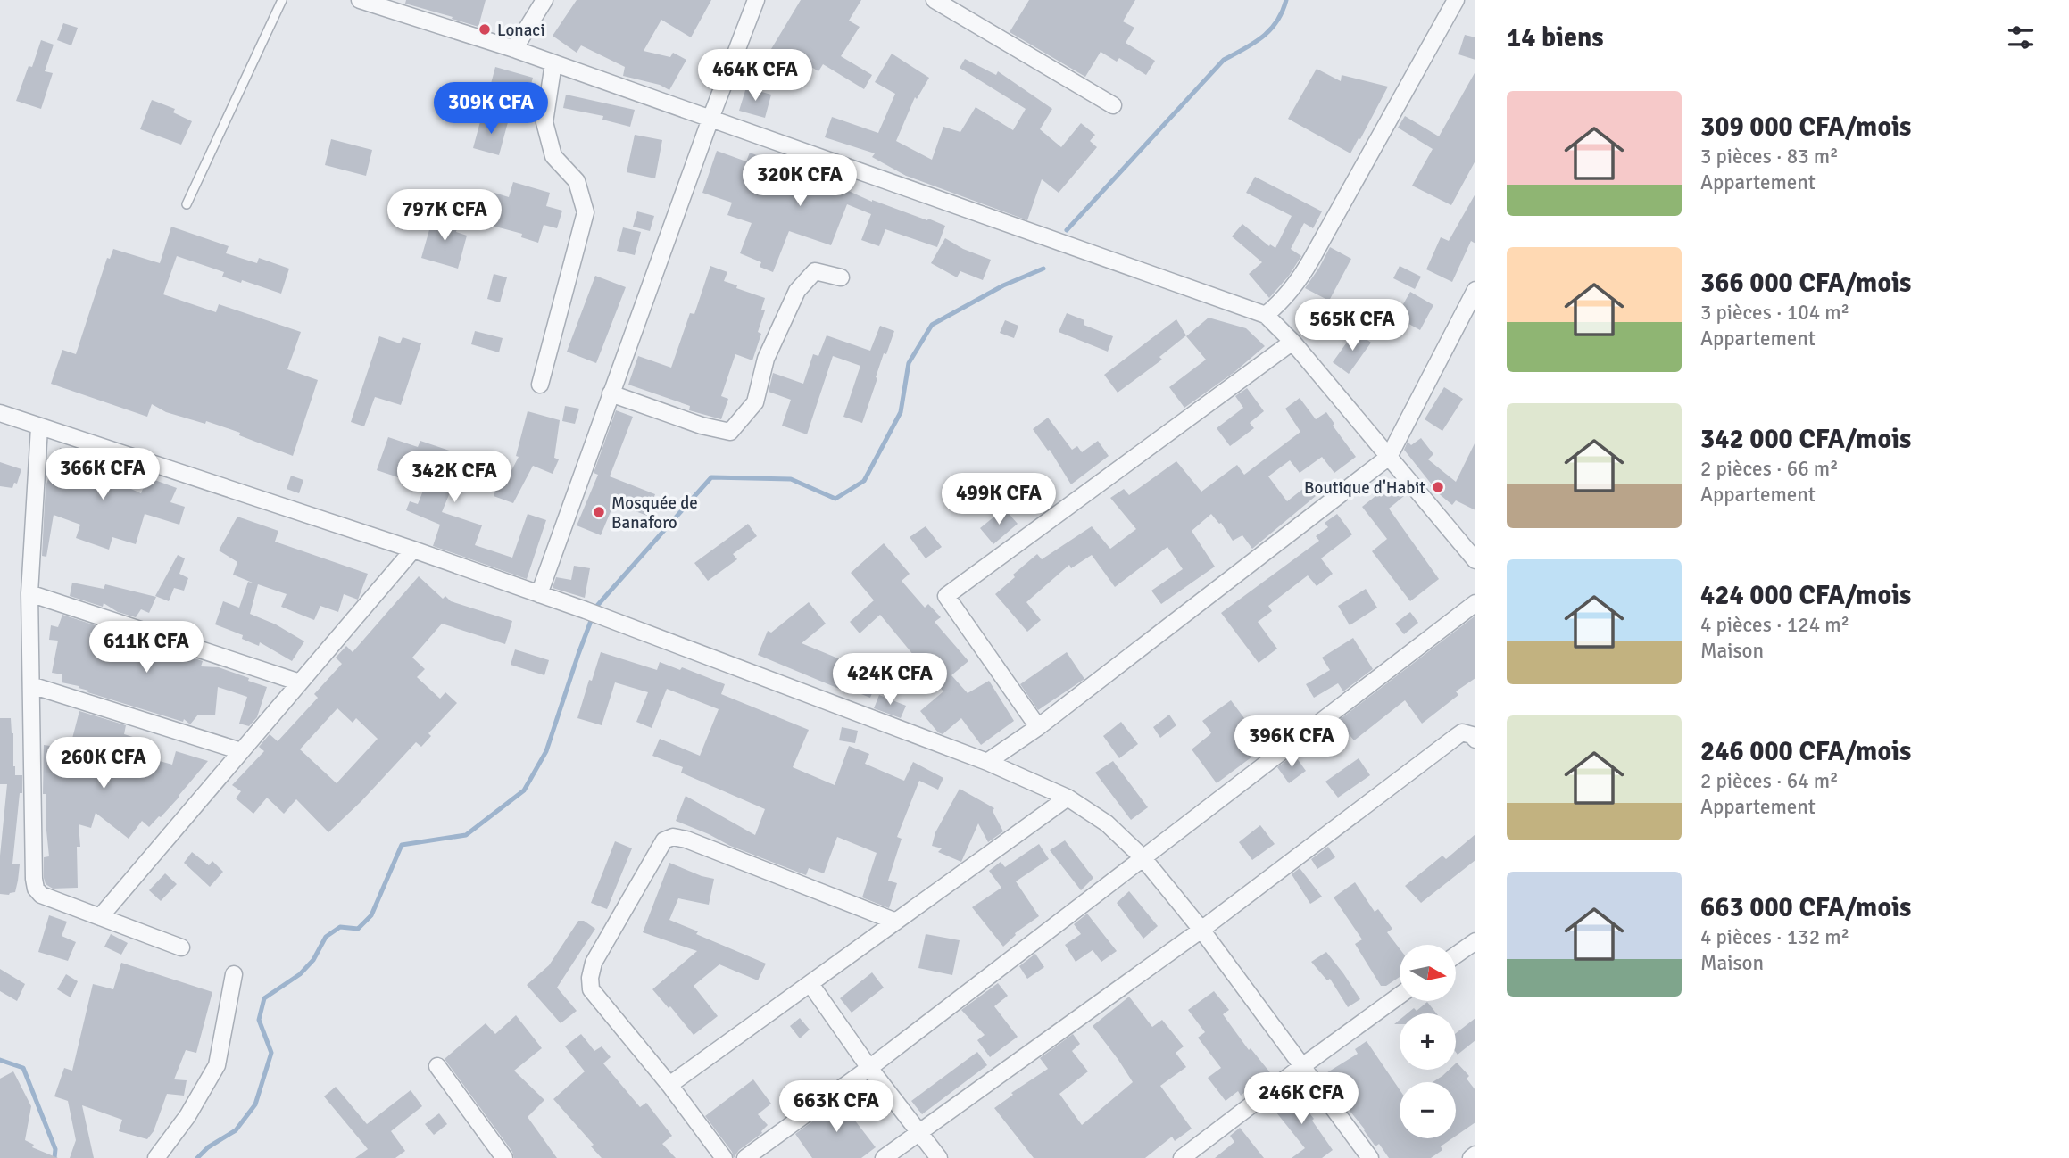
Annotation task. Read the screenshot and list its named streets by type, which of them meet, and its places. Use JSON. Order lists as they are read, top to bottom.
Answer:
{
  "places": ["Lonaci", "Boutique d'Habit", "Mosquée de Banaforo"],
  "north": "right",
  "page": {
    "heading": "14 biens",
    "price": [
      "464K CFA",
      "309K CFA",
      "320K CFA",
      "797K CFA",
      "565K CFA",
      "366K CFA",
      "342K CFA",
      "499K CFA",
      "611K CFA",
      "424K CFA",
      "396K CFA",
      "260K CFA",
      "246K CFA",
      "663K CFA"
    ],
    "list": [
      {
        "name": "309 000 CFA/mois",
        "note": "3 pièces · 83 m² · Appartement"
      },
      {
        "name": "366 000 CFA/mois",
        "note": "3 pièces · 104 m² · Appartement"
      },
      {
        "name": "342 000 CFA/mois",
        "note": "2 pièces · 66 m² · Appartement"
      },
      {
        "name": "424 000 CFA/mois",
        "note": "4 pièces · 124 m² · Maison"
      },
      {
        "name": "246 000 CFA/mois",
        "note": "2 pièces · 64 m² · Appartement"
      },
      {
        "name": "663 000 CFA/mois",
        "note": "4 pièces · 132 m² · Maison"
      }
    ],
    "map_buttons": ["+", "−"]
  }
}
